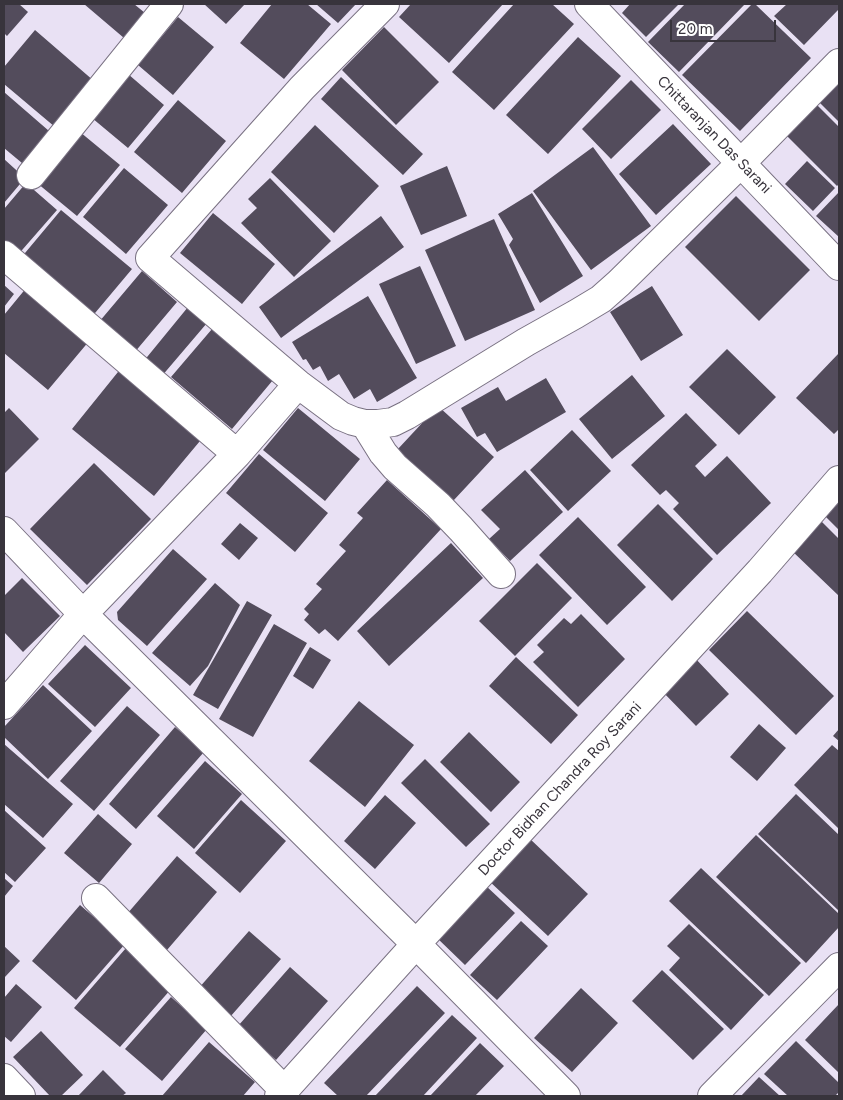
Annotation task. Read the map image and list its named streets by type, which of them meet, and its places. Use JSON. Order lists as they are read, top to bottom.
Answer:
{
  "streets": {
    "street": ["Chittaranjan Das Sarani", "Doctor Bidhan Chandra Roy Sarani"]
  },
  "scale_bar": "20 m"
}
